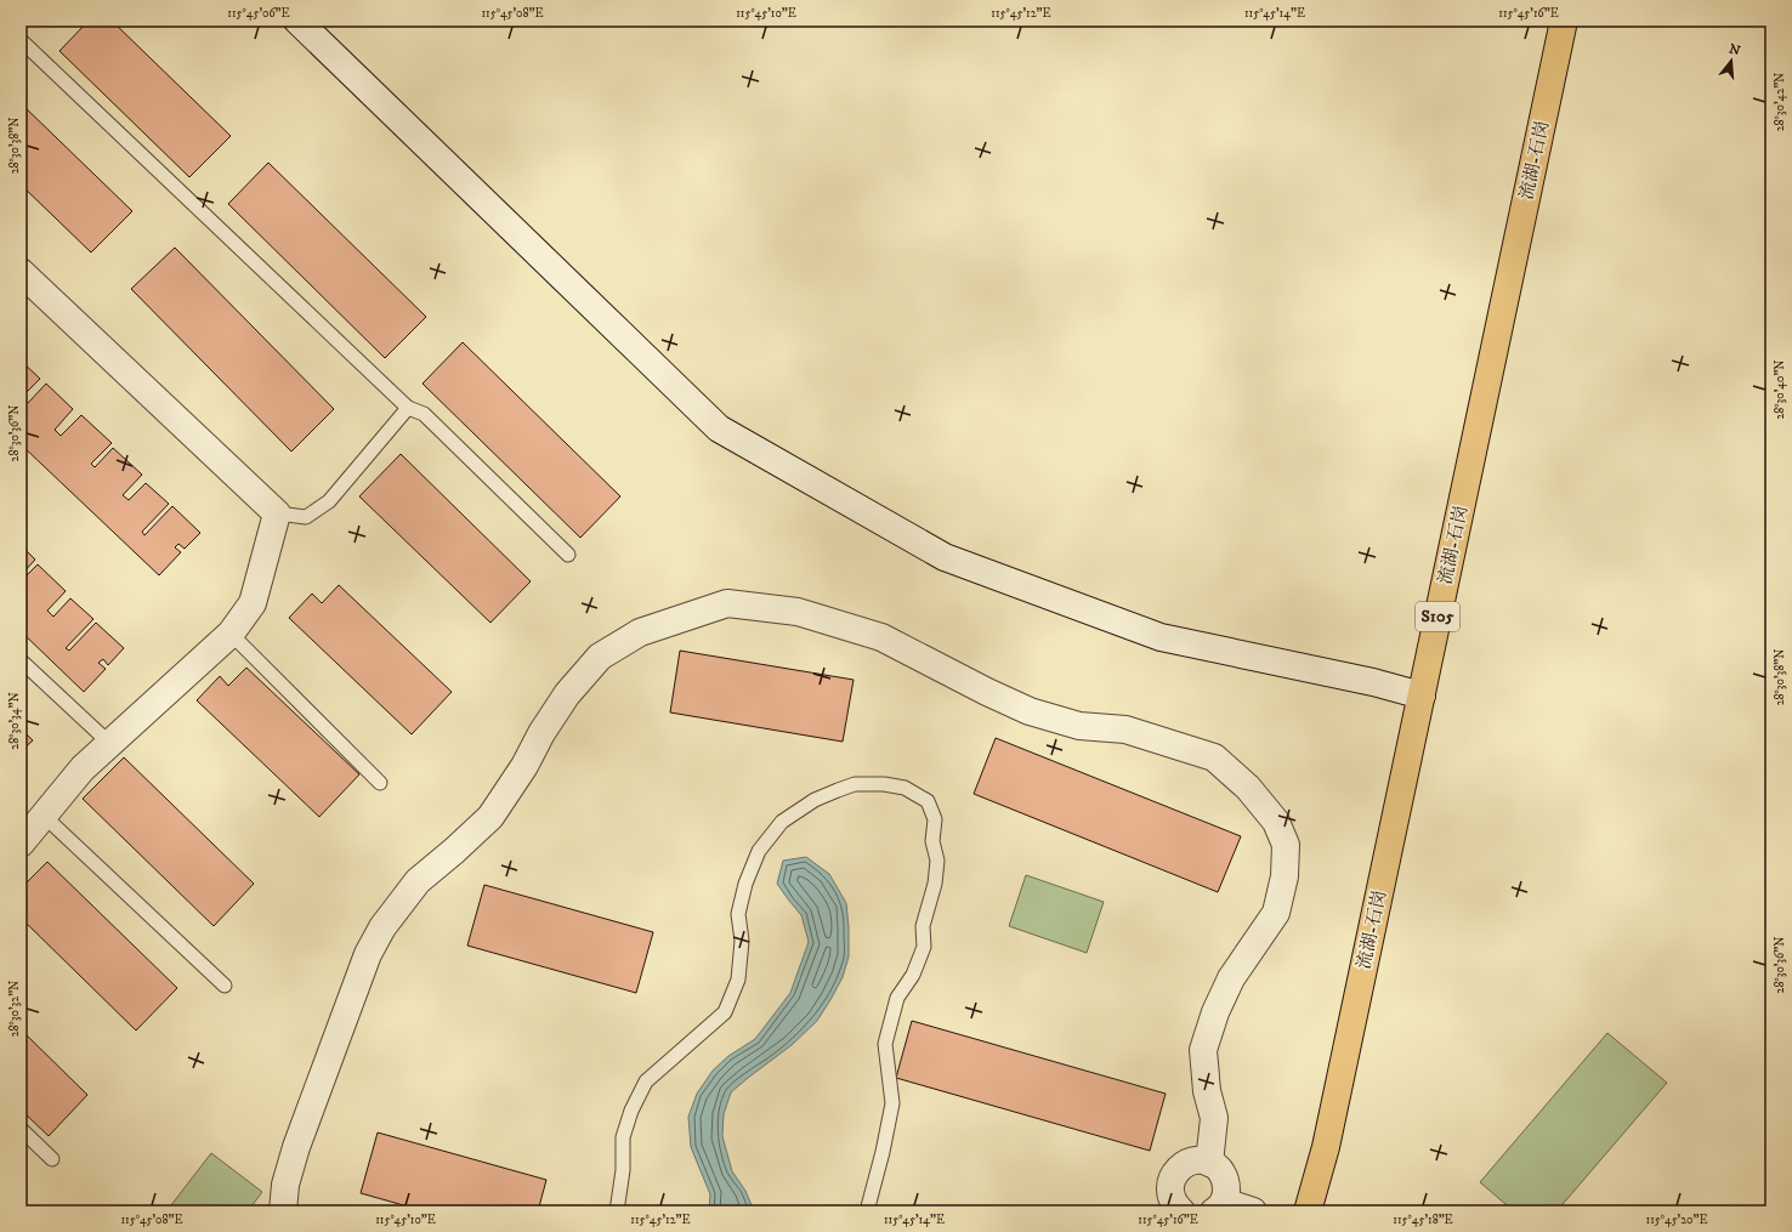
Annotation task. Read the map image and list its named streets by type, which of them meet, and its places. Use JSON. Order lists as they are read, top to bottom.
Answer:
{
  "streets": {
    "main road": ["流湖-石岗", "S105"]
  },
  "north": "top",
  "coordinates": [
    "115°45'06\"E",
    "115°45'08\"E",
    "115°45'10\"E",
    "115°45'12\"E",
    "115°45'14\"E",
    "115°45'16\"E",
    "28°30'42\"N",
    "28°30'38\"N",
    "28°30'40\"N",
    "28°30'36\"N",
    "28°30'34\"N",
    "28°30'32\"N",
    "115°45'18\"E",
    "115°45'20\"E"
  ]
}
